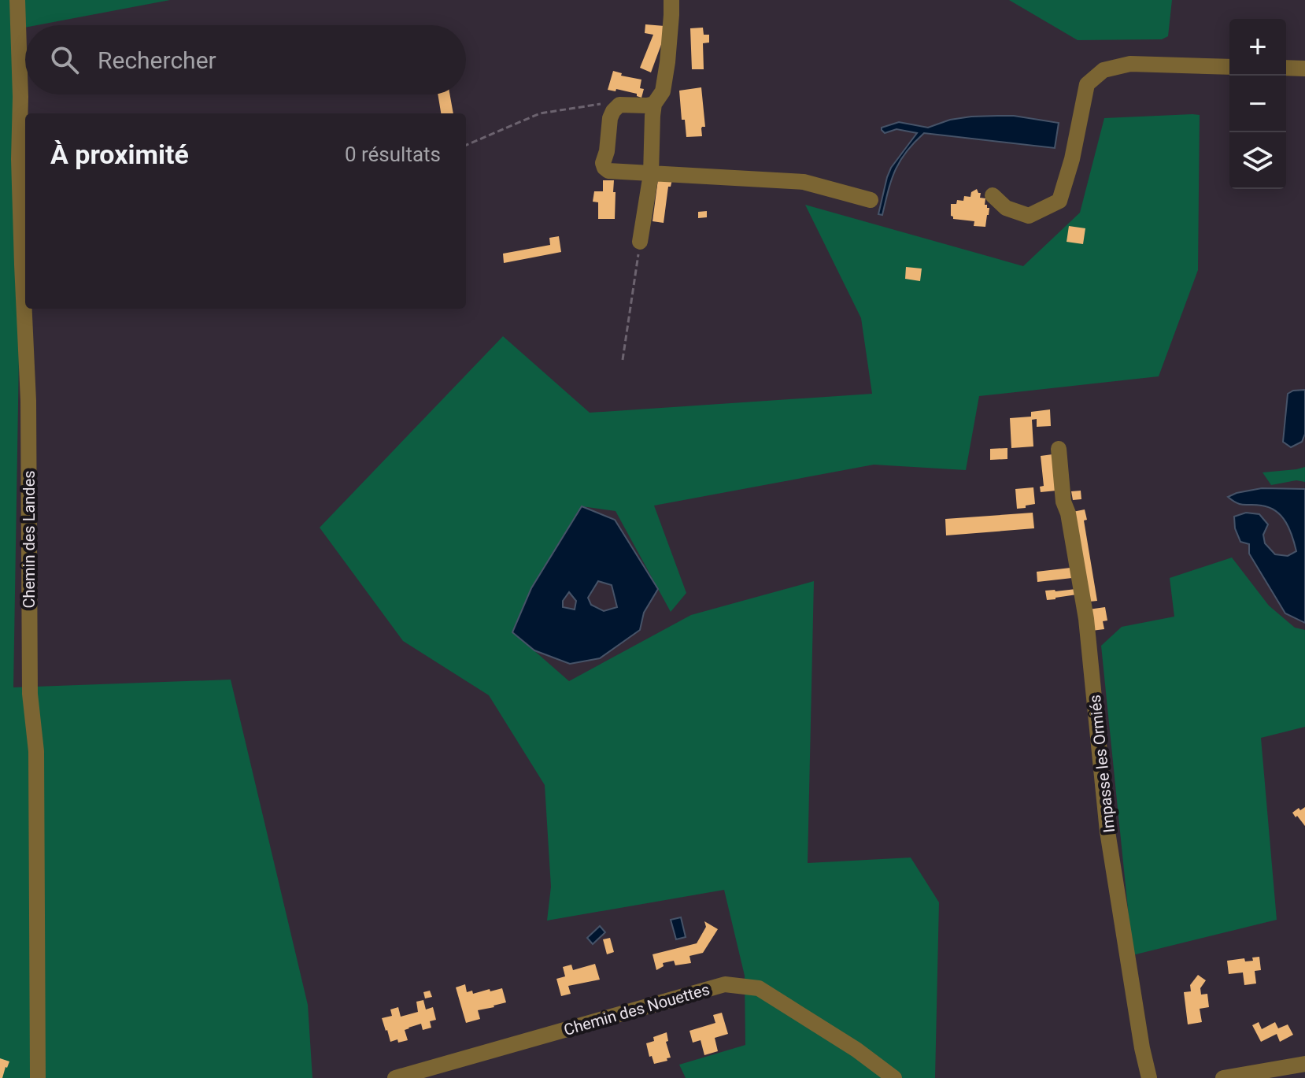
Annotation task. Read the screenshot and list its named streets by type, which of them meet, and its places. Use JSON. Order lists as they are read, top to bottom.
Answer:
{
  "streets": {
    "street": ["Chemin des Landes", "Impasse les Ormiés", "Chemin des Nouettes"]
  },
  "page": {
    "map_buttons": ["+", "−"],
    "search": "Rechercher",
    "heading": ["À proximité", "0 résultats"]
  }
}
